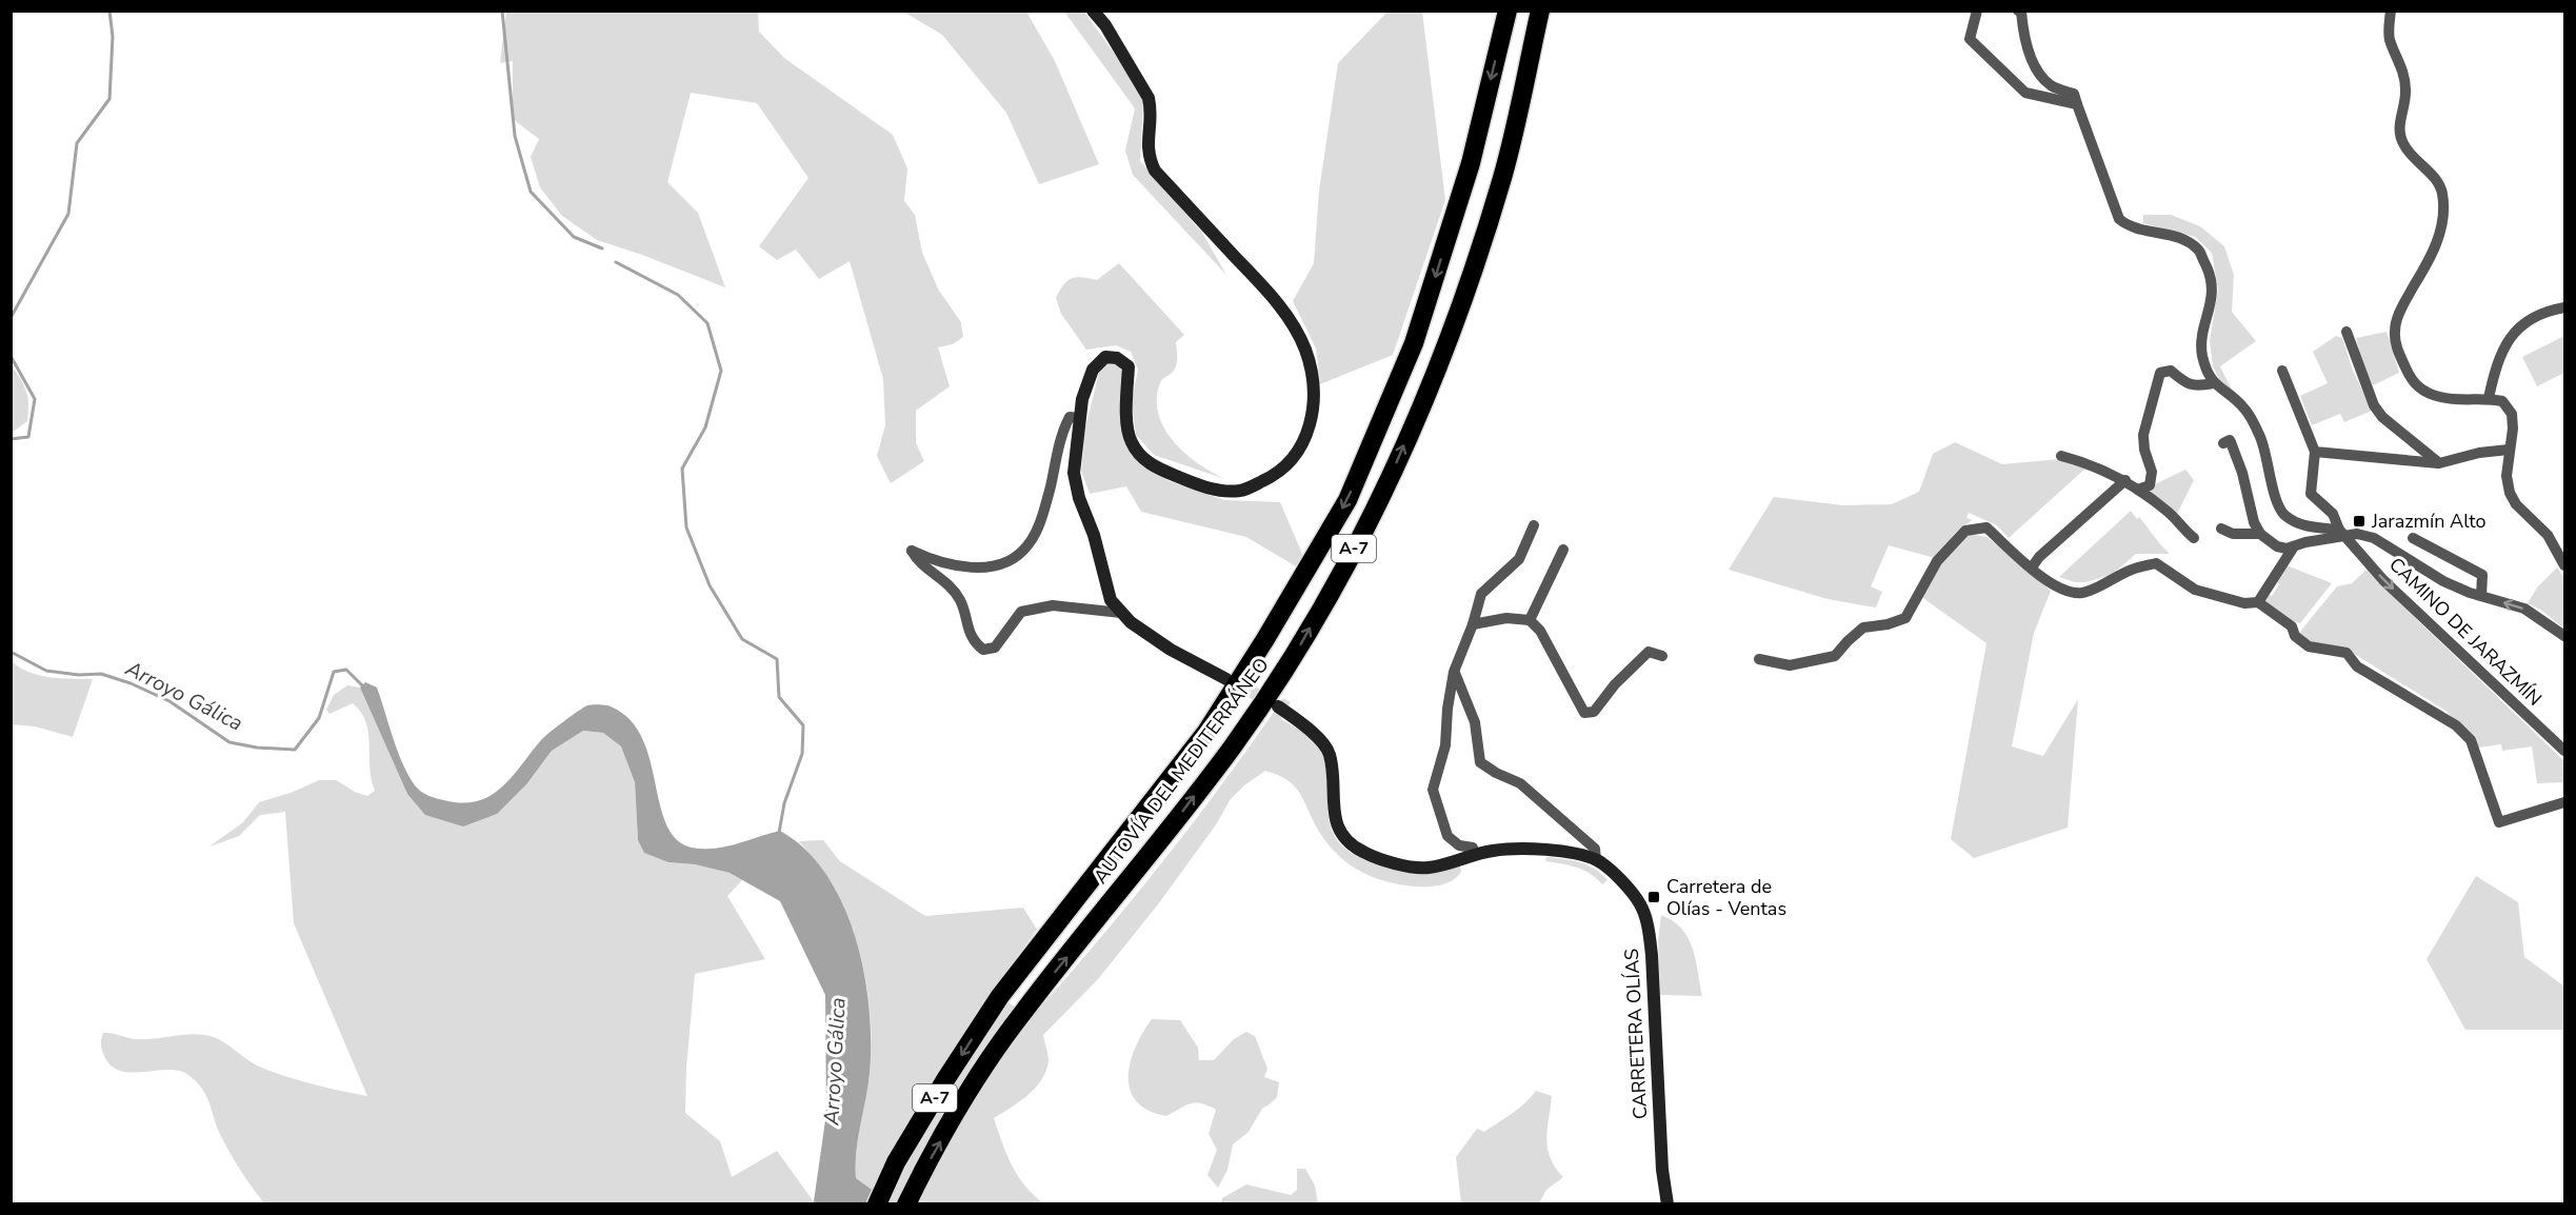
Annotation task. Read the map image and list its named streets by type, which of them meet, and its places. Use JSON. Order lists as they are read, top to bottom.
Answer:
{
  "streets": {
    "highway": ["A-7", "AUTOVÍA DEL MEDITERRÁNEO"],
    "main road": ["CARRETERA OLÍAS"],
    "street": ["CAMINO DE JARAZMÍN"]
  },
  "water": ["Arroyo Gálica"],
  "places": {
    "transit": ["Jarazmín Alto", "Carretera de Olías - Ventas"]
  }
}
